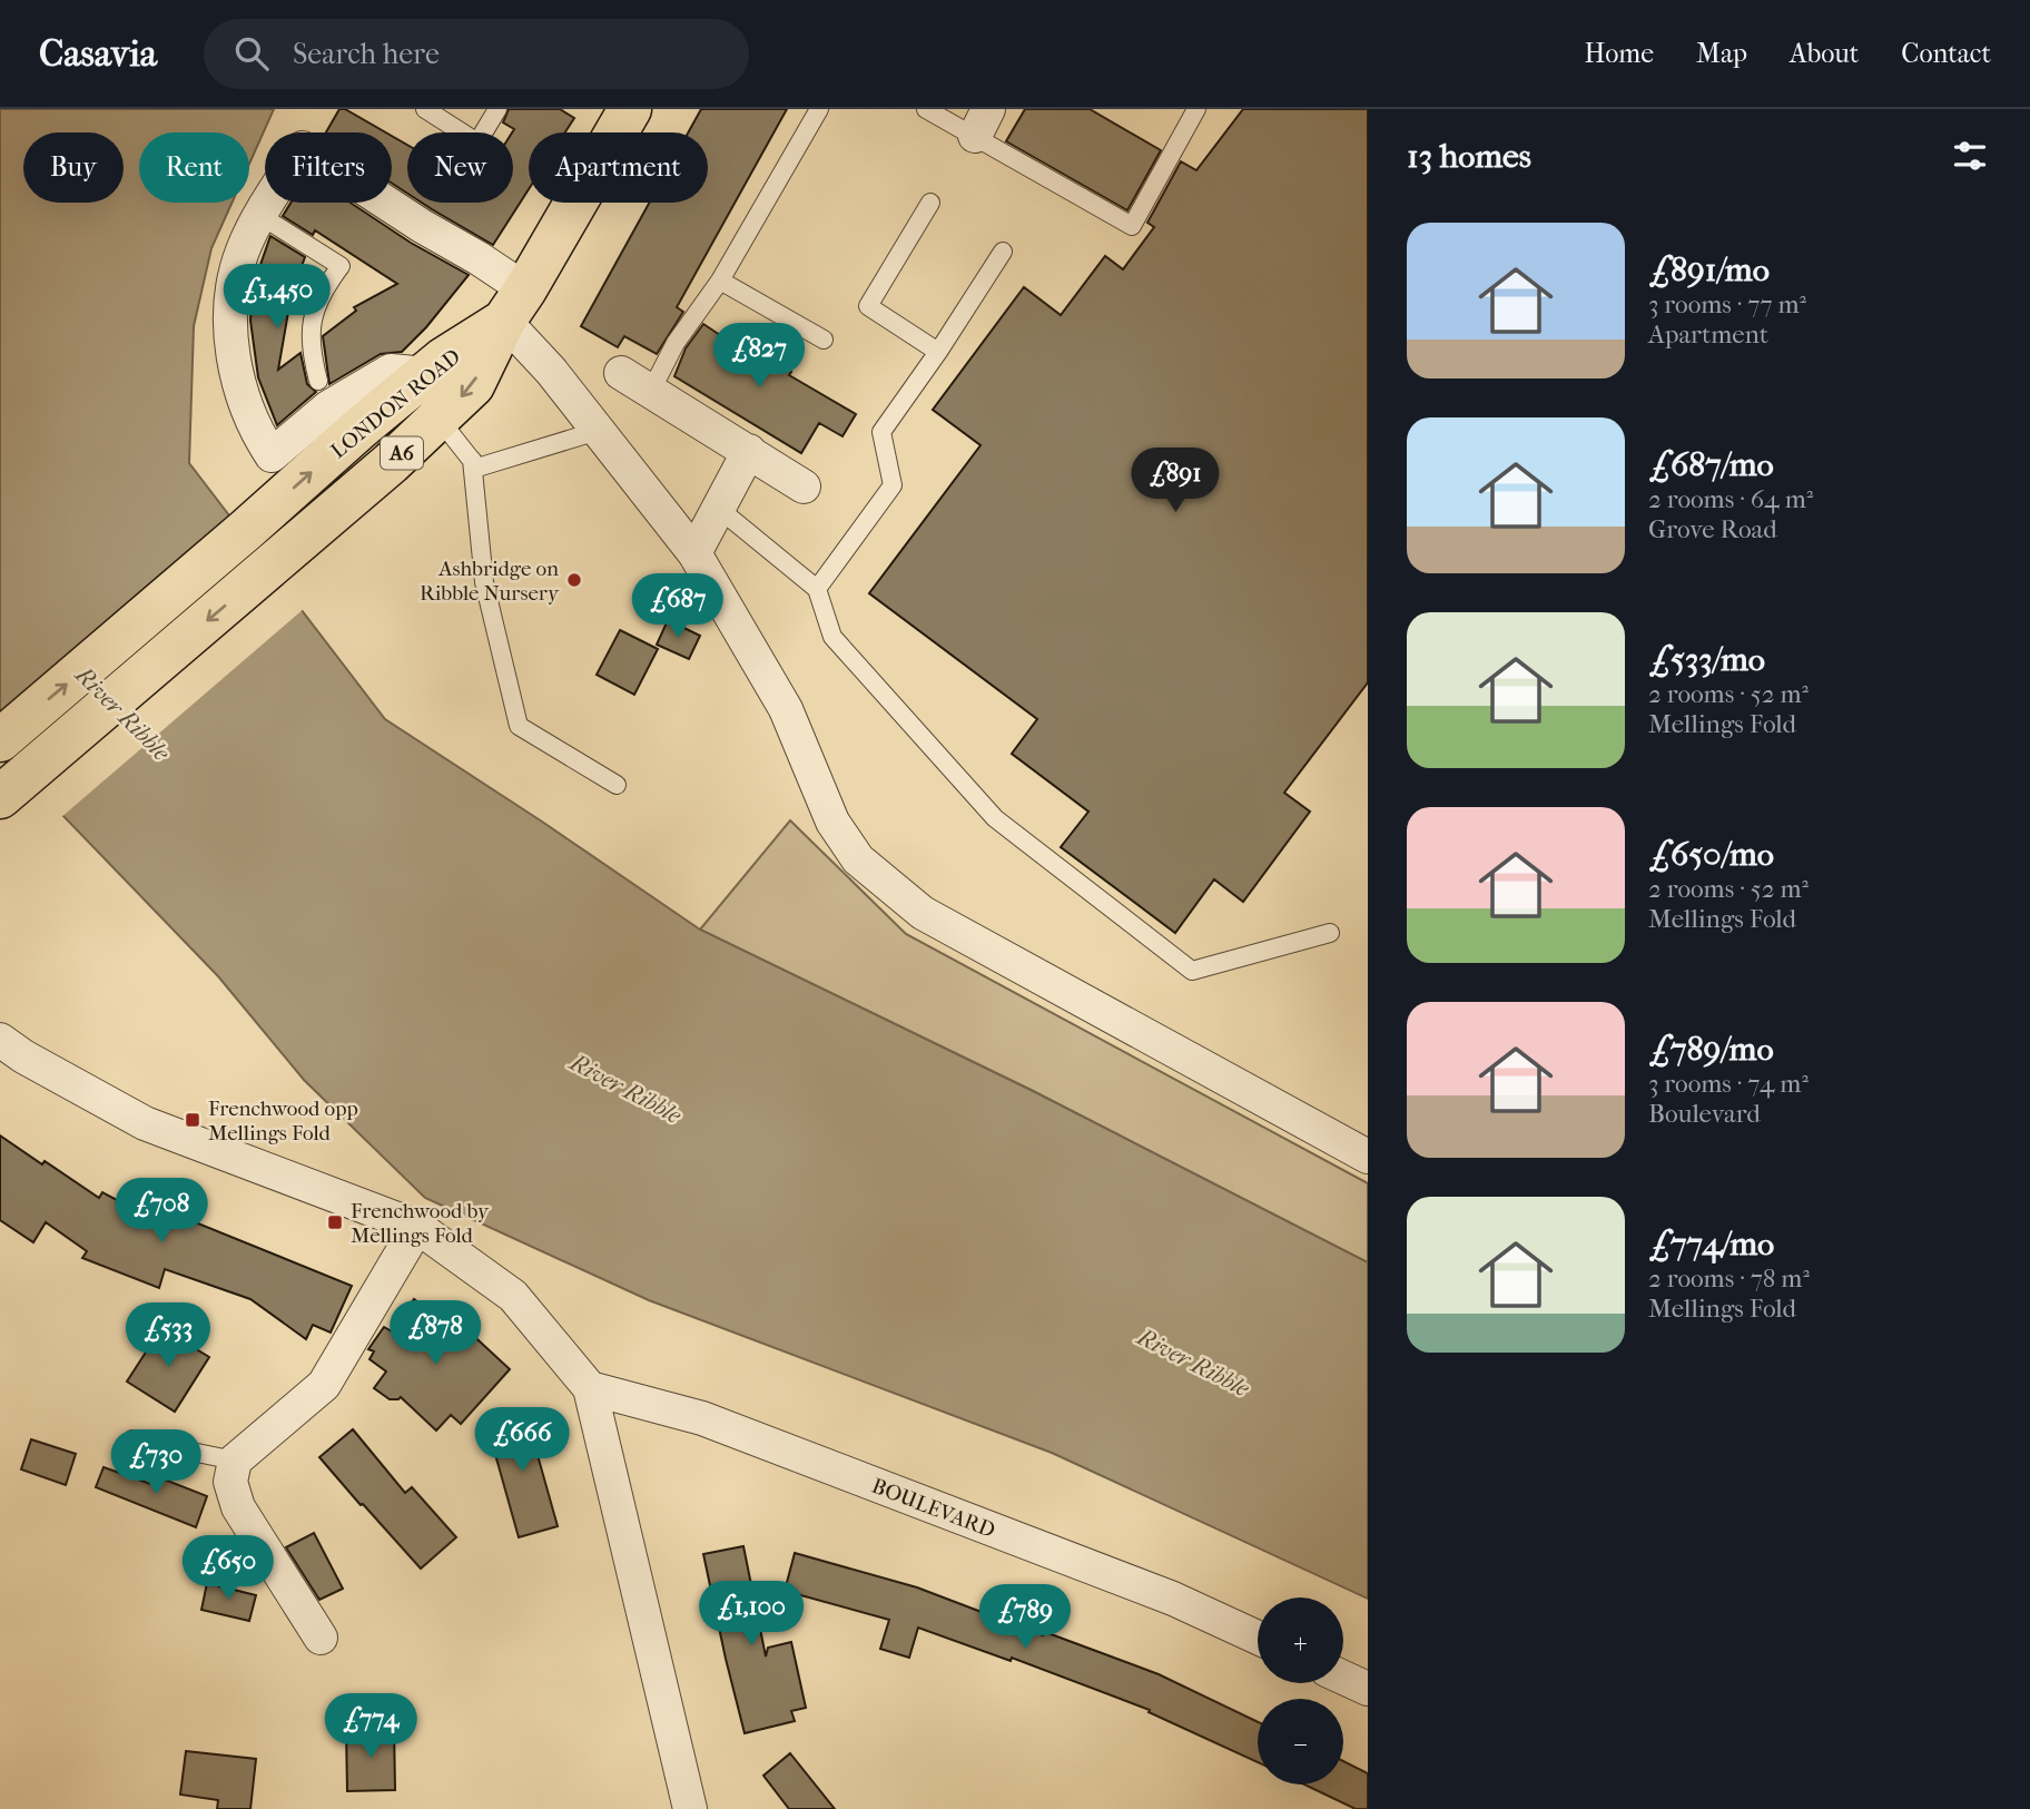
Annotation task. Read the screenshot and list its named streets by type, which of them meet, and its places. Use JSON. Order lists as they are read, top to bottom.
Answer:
{
  "streets": {
    "highway": ["LONDON ROAD", "A6"],
    "street": ["BOULEVARD"]
  },
  "crossings": [
    ["LONDON ROAD", "A6"]
  ],
  "water": ["River Ribble"],
  "places": {
    "other": ["Ashbridge on Ribble Nursery"],
    "transit": ["Frenchwood opp Mellings Fold", "Frenchwood by Mellings Fold"]
  },
  "page": {
    "header": "Casavia",
    "search": "Search here",
    "nav": [
      "Home",
      "Map",
      "About",
      "Contact"
    ],
    "heading": "13 homes",
    "chip": [
      "Buy",
      "Rent",
      "Filters",
      "New",
      "Apartment"
    ],
    "list": [
      {
        "name": "£891/mo",
        "note": "3 rooms · 77 m² · Apartment"
      },
      {
        "name": "£687/mo",
        "note": "2 rooms · 64 m² · Grove Road"
      },
      {
        "name": "£533/mo",
        "note": "2 rooms · 52 m² · Mellings Fold"
      },
      {
        "name": "£650/mo",
        "note": "2 rooms · 52 m² · Mellings Fold"
      },
      {
        "name": "£789/mo",
        "note": "3 rooms · 74 m² · Boulevard"
      },
      {
        "name": "£774/mo",
        "note": "2 rooms · 78 m² · Mellings Fold"
      }
    ],
    "price": [
      "£1,450",
      "£827",
      "£891",
      "£687",
      "£708",
      "£878",
      "£533",
      "£666",
      "£730",
      "£650",
      "£1,100",
      "£789",
      "£774"
    ],
    "map_buttons": ["+", "−"]
  }
}
